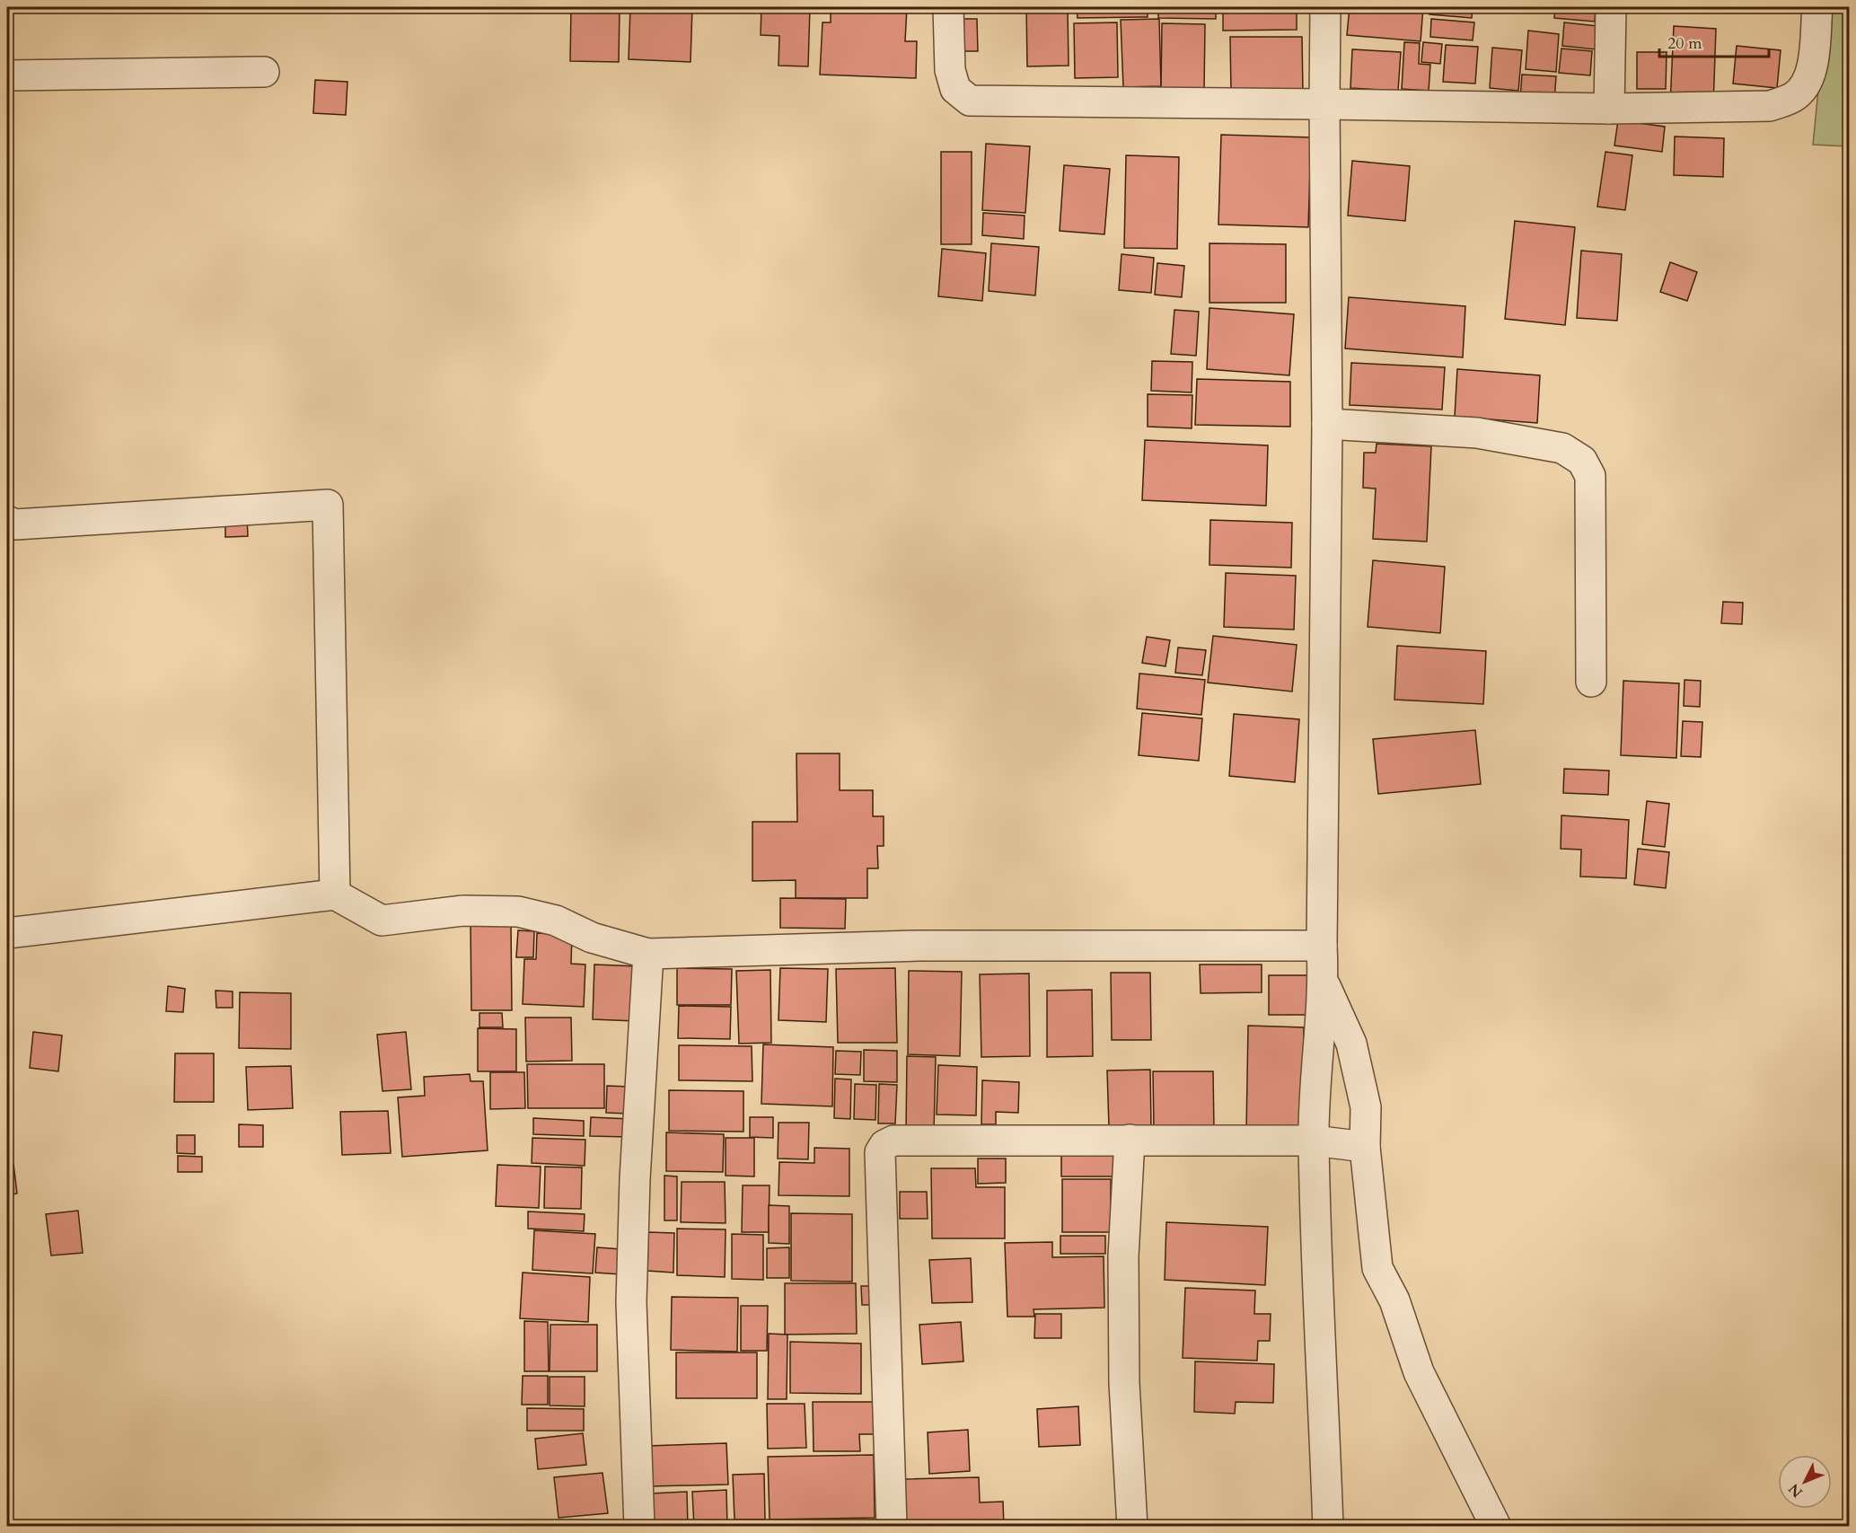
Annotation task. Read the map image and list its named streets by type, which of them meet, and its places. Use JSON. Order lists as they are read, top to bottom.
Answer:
{
  "scale_bar": "20 m",
  "north": "bottom left"
}
